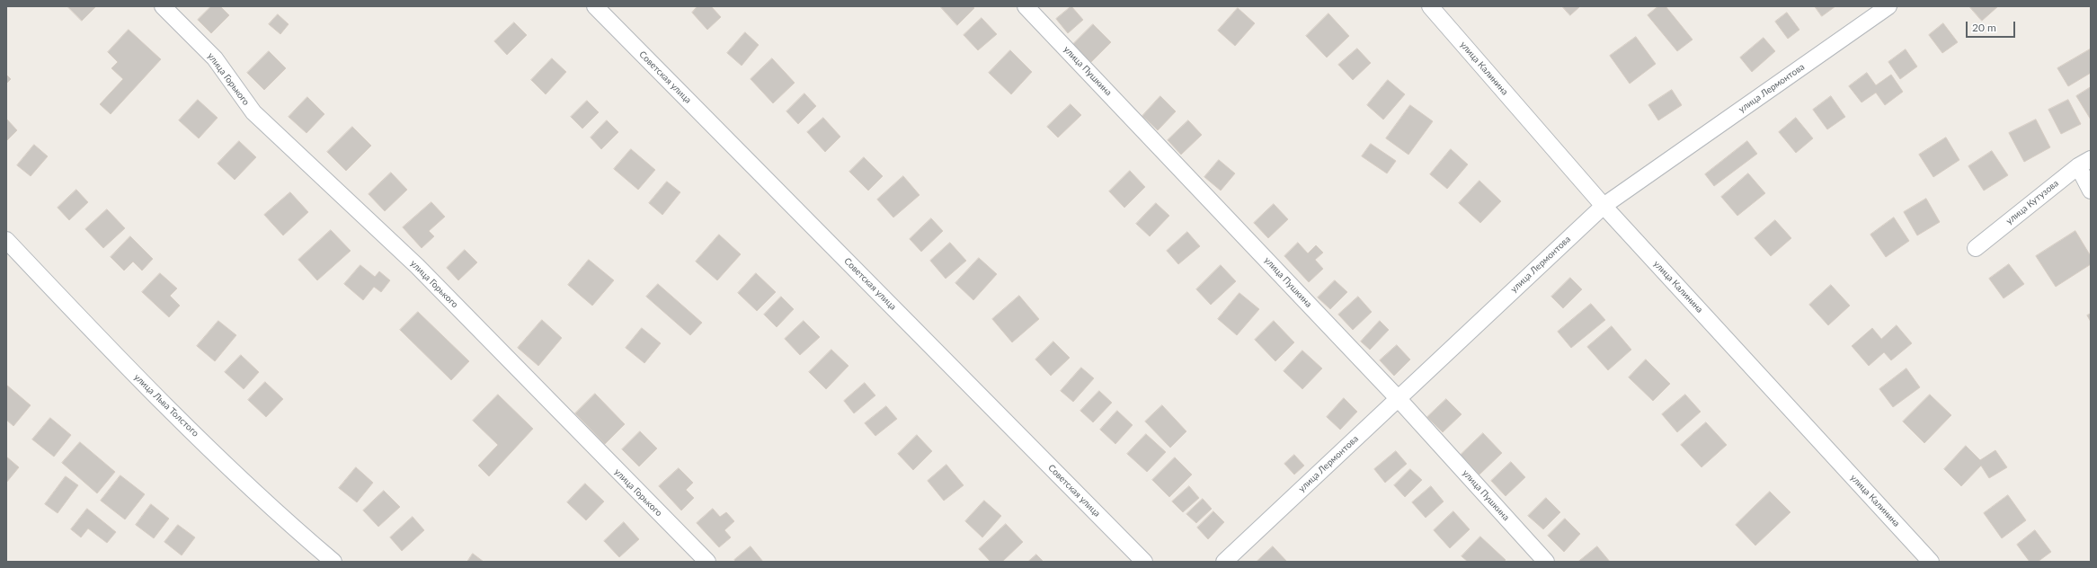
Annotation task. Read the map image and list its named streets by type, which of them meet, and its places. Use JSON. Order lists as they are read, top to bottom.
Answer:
{
  "streets": {
    "street": [
      "улица Калинина",
      "улица Пушкина",
      "Советская улица",
      "улица Горького",
      "улица Лермонтова",
      "улица Кутузова",
      "улица Льва Толстого"
    ]
  },
  "crossings": [
    ["улица Калинина", "улица Лермонтова"],
    ["улица Пушкина", "улица Лермонтова"]
  ],
  "scale_bar": "20 m"
}
